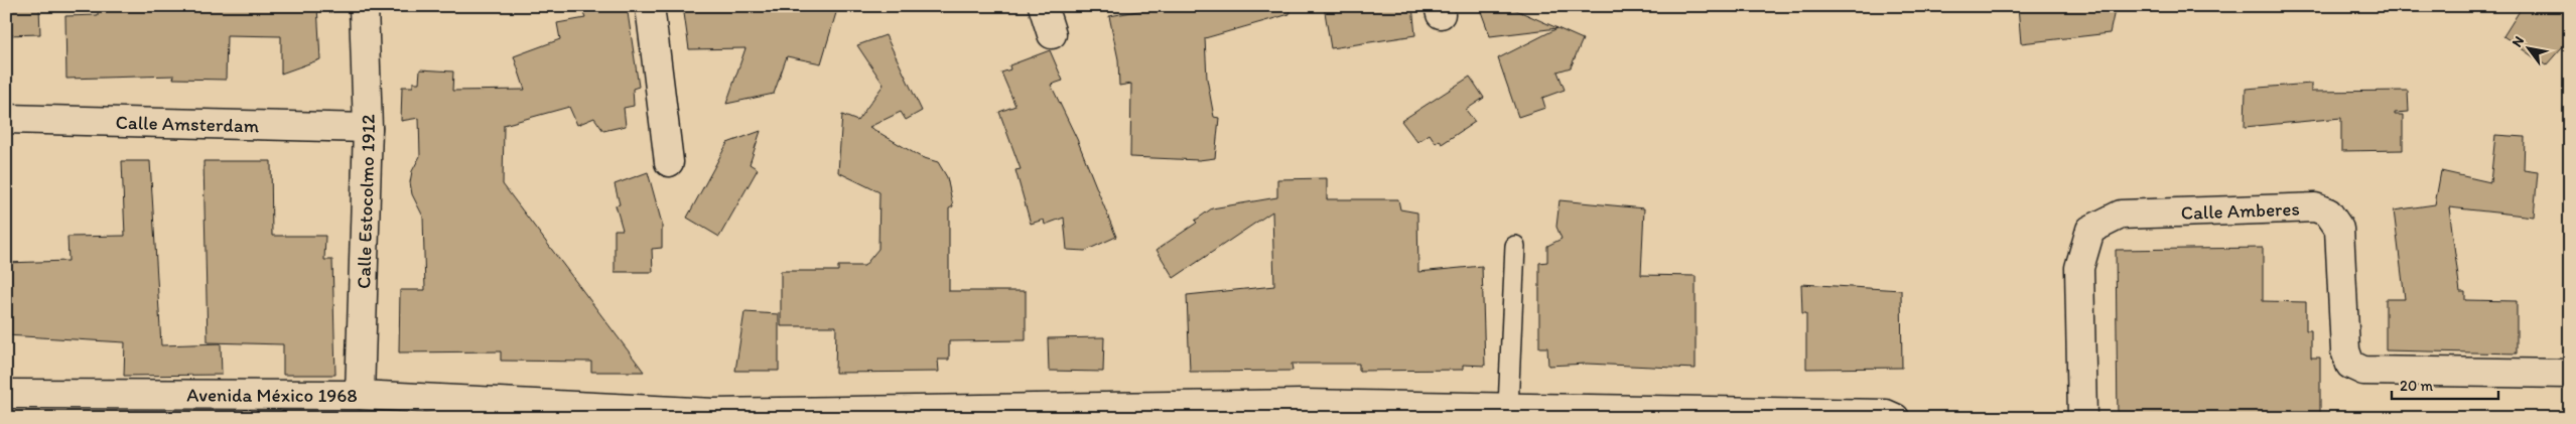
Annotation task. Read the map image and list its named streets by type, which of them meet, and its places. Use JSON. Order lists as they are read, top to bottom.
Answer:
{
  "streets": {
    "street": [
      "Calle Amsterdam",
      "Calle Estocolmo 1912",
      "Calle Amberes",
      "Avenida México 1968"
    ]
  },
  "crossings": [
    ["Calle Amsterdam", "Calle Estocolmo 1912"],
    ["Calle Estocolmo 1912", "Avenida México 1968"]
  ],
  "scale_bar": "20 m",
  "north": "top left"
}
